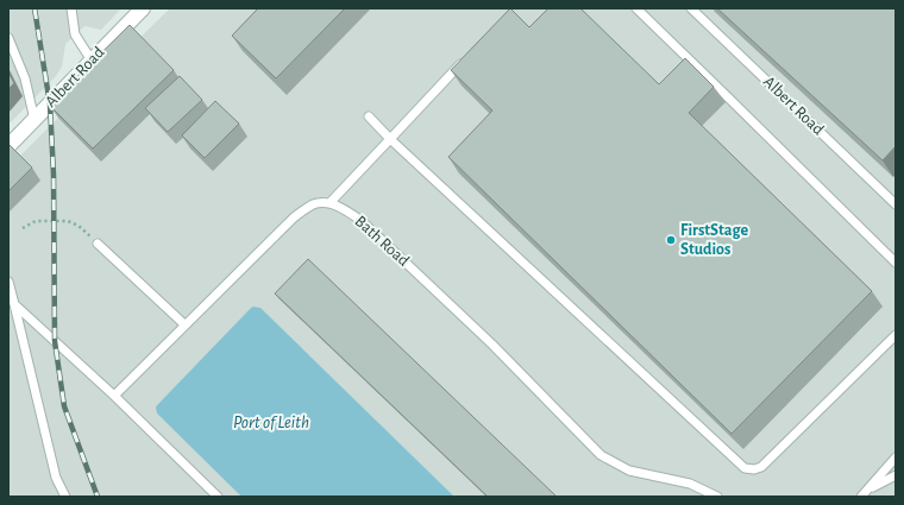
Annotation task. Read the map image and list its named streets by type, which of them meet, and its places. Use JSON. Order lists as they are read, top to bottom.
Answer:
{
  "streets": {
    "street": ["Albert Road"],
    "lane": ["Bath Road"]
  },
  "water": ["Port of Leith"],
  "places": ["FirstStage Studios"]
}
